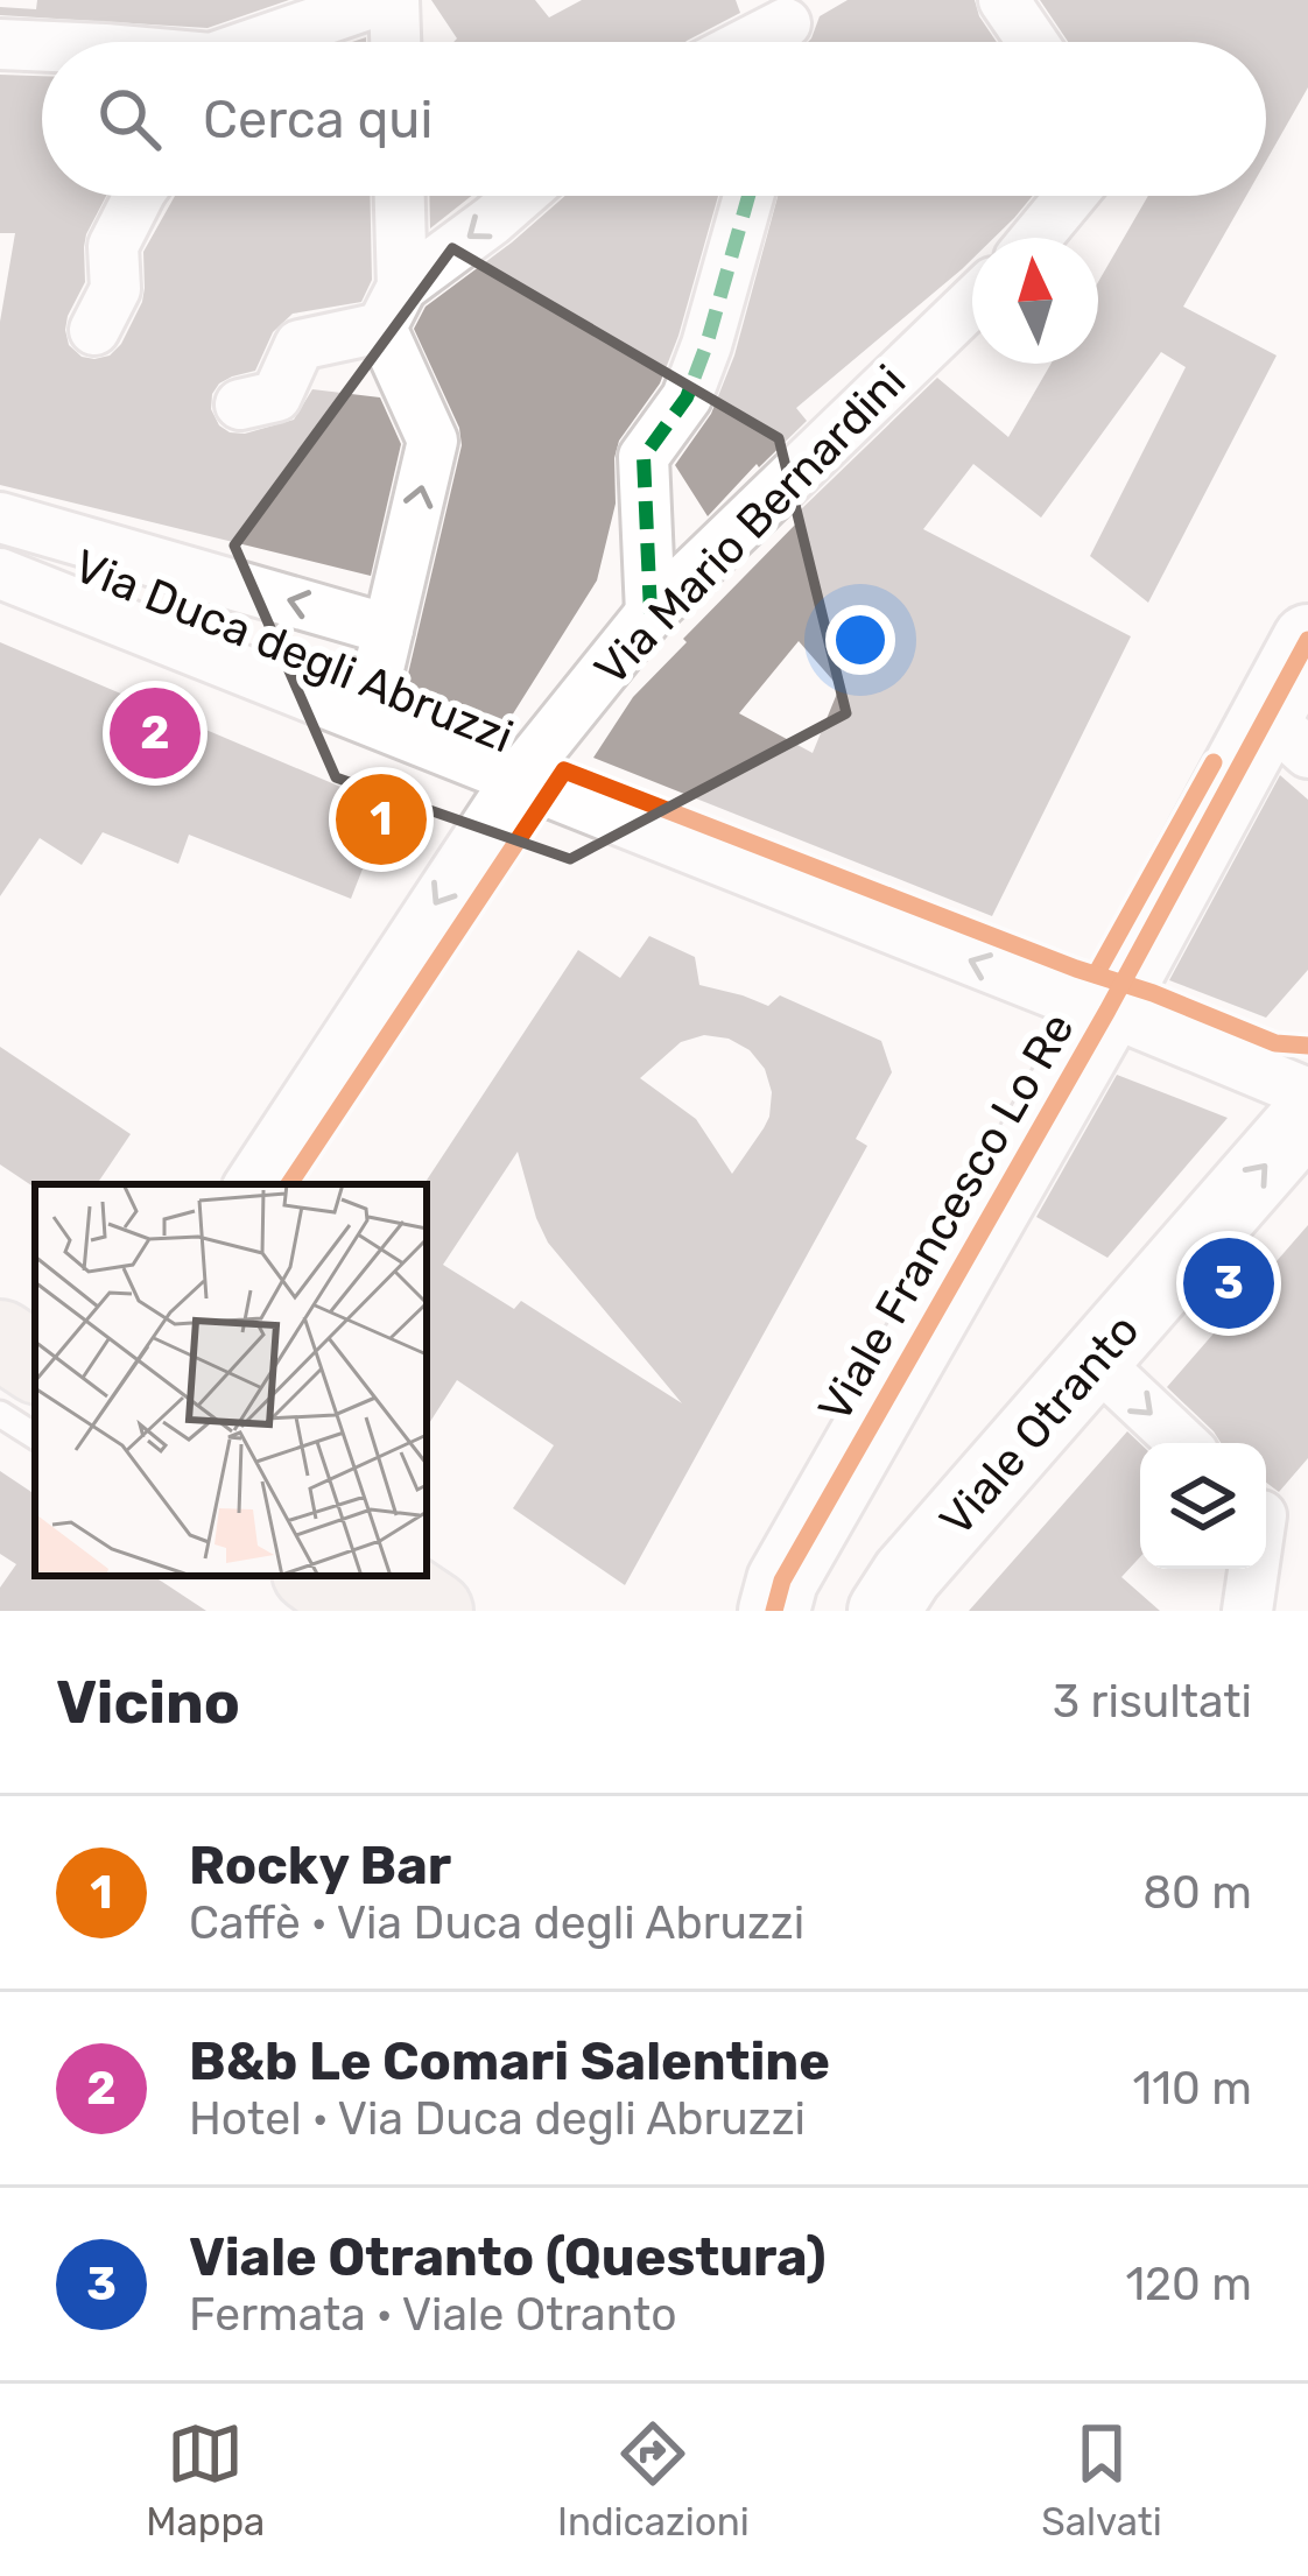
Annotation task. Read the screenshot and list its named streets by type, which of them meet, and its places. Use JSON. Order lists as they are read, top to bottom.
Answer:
{
  "streets": {
    "street": [
      "Via Mario Bernardini",
      "Via Duca degli Abruzzi",
      "Viale Francesco Lo Re",
      "Viale Otranto"
    ]
  },
  "crossings": [
    ["Via Mario Bernardini", "Via Duca degli Abruzzi"],
    ["Via Duca degli Abruzzi", "Viale Francesco Lo Re"]
  ],
  "one_way": ["Via Mario Bernardini", "Viale Otranto"],
  "north": "top",
  "page": {
    "search": "Cerca qui",
    "pins": ["2", "1", "3"],
    "heading": ["Vicino", "3 risultati"],
    "list": [
      {
        "mark": "1",
        "name": "Rocky Bar",
        "note": "Caffè · Via Duca degli Abruzzi",
        "value": "80 m"
      },
      {
        "mark": "2",
        "name": "B&b Le Comari Salentine",
        "note": "Hotel · Via Duca degli Abruzzi",
        "value": "110 m"
      },
      {
        "mark": "3",
        "name": "Viale Otranto (Questura)",
        "note": "Fermata · Viale Otranto",
        "value": "120 m"
      }
    ],
    "nav": ["Mappa", "Indicazioni", "Salvati"]
  }
}
